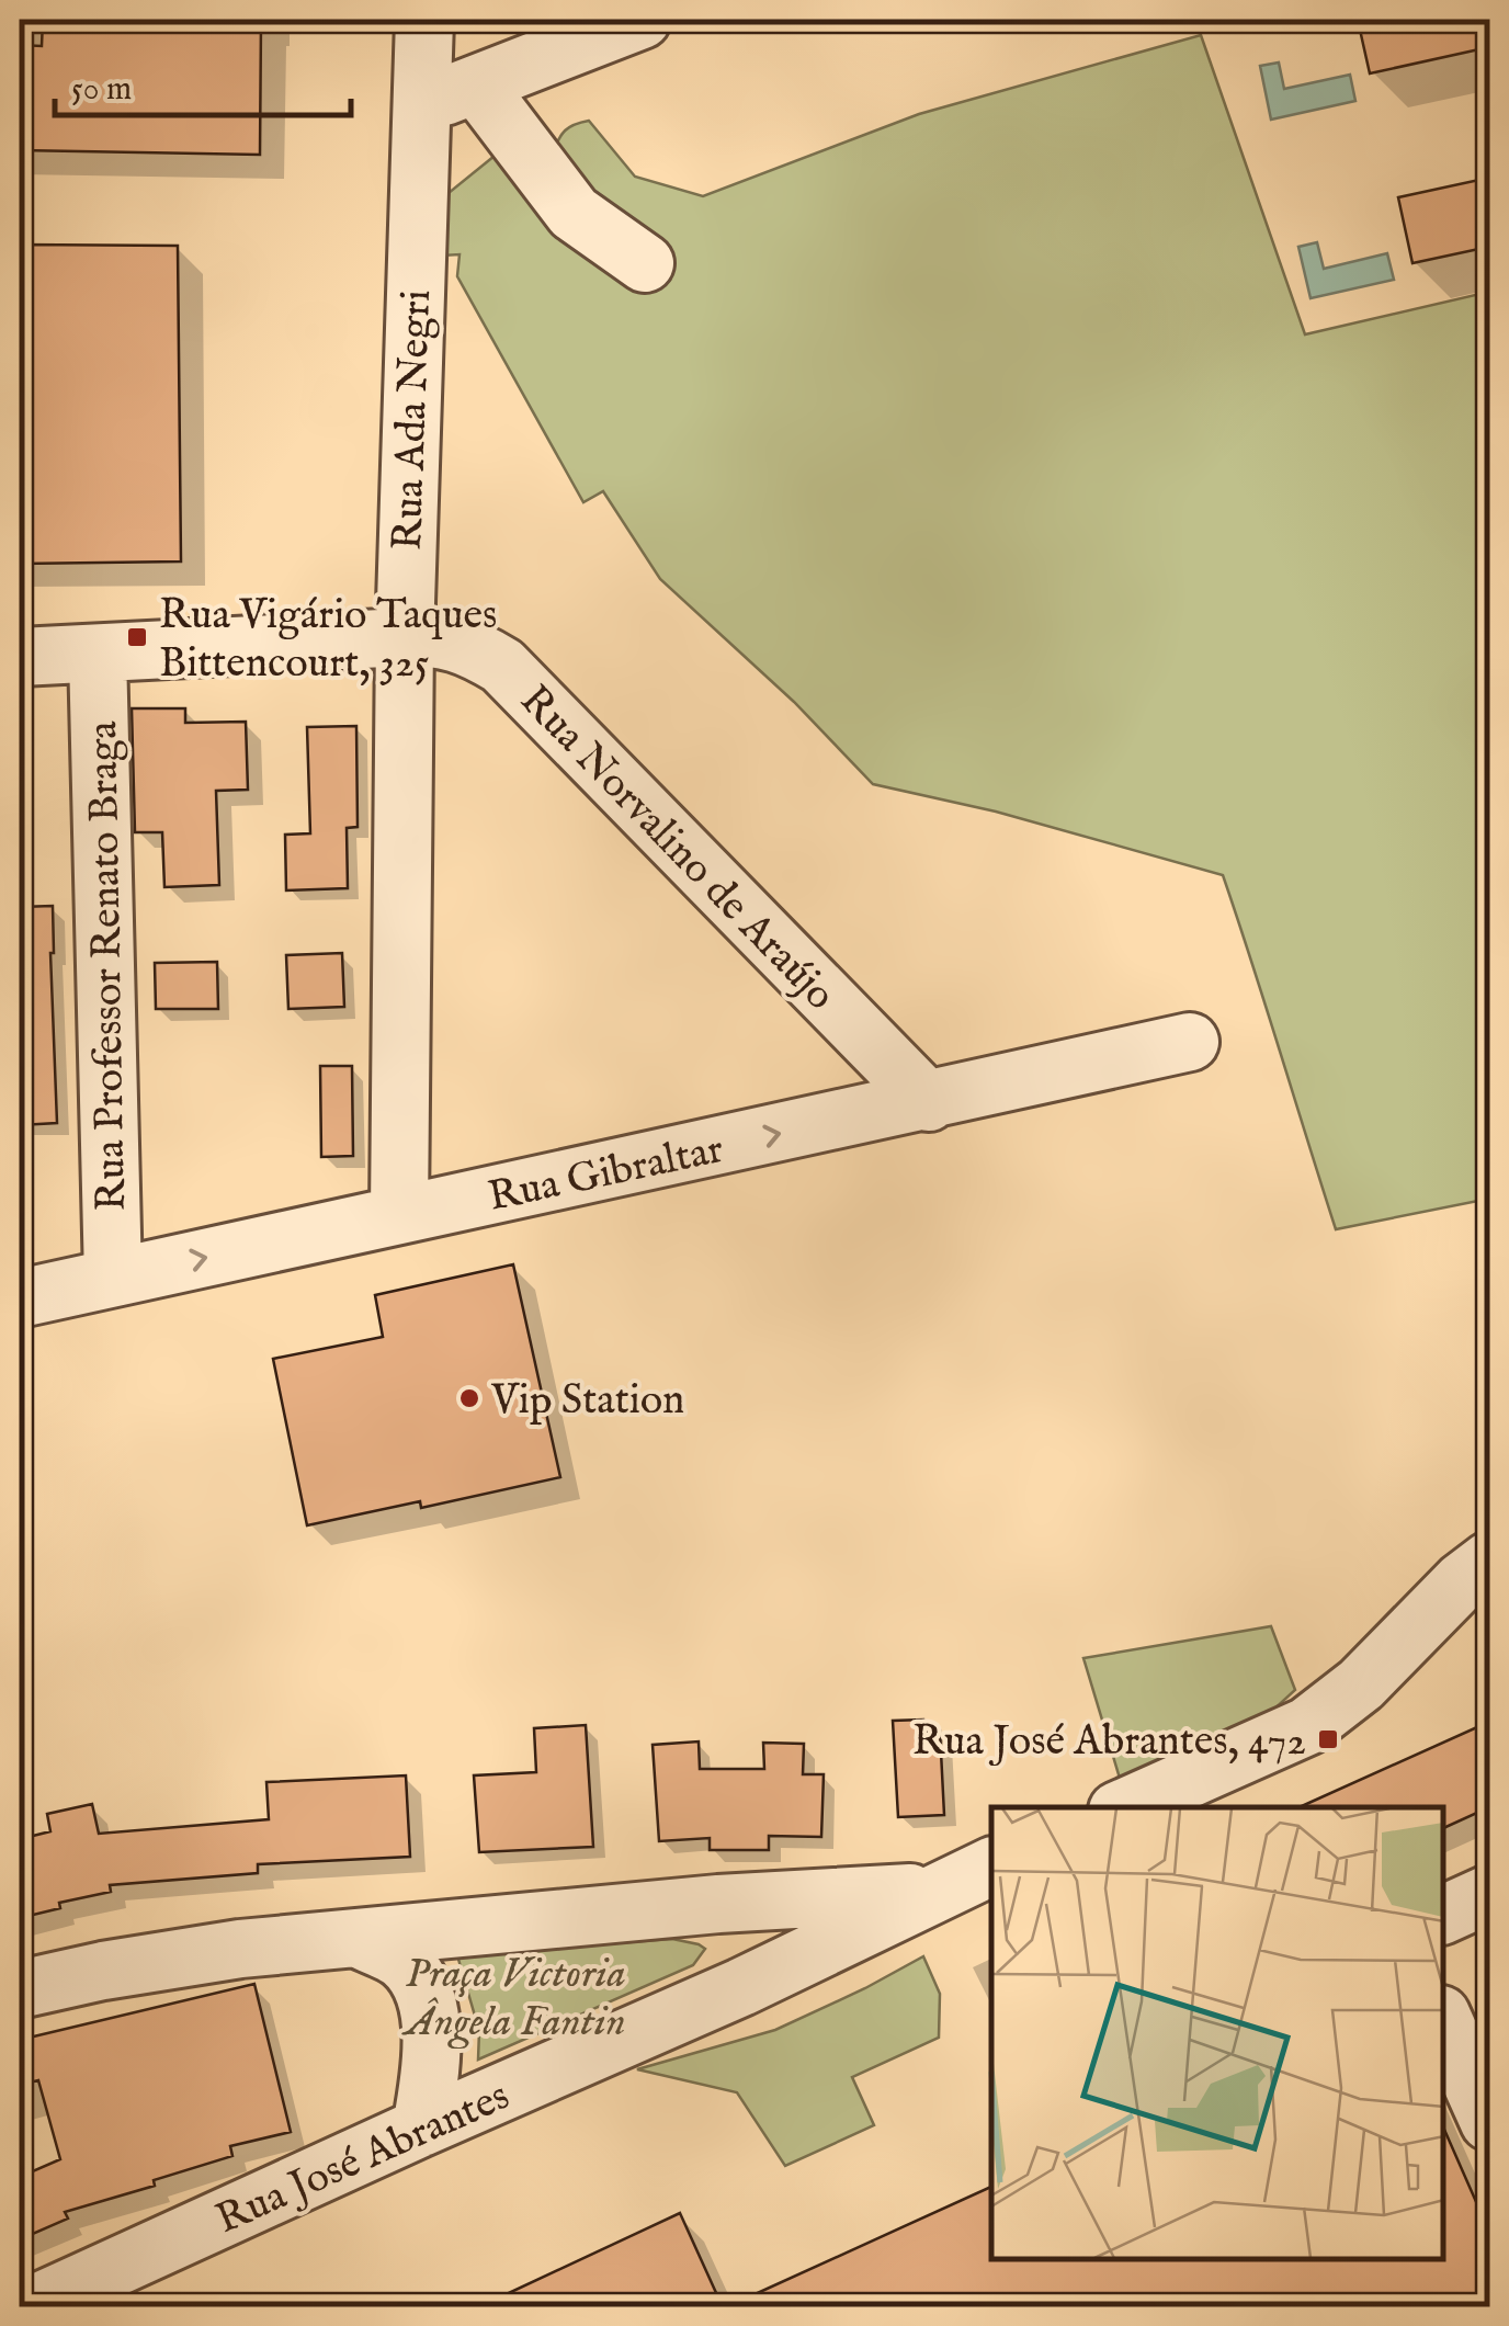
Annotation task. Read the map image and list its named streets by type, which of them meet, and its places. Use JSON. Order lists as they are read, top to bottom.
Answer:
{
  "streets": {
    "street": [
      "Rua Ada Negri",
      "Rua Norvalino de Araújo",
      "Rua Professor Renato Braga",
      "Rua Gibraltar",
      "Rua José Abrantes"
    ]
  },
  "crossings": [
    ["Rua Ada Negri", "Rua Norvalino de Araújo"],
    ["Rua Ada Negri", "Rua Gibraltar"],
    ["Rua Norvalino de Araújo", "Rua Professor Renato Braga"],
    ["Rua Norvalino de Araújo", "Rua Gibraltar"],
    ["Rua Professor Renato Braga", "Rua Gibraltar"]
  ],
  "one_way": ["Rua Gibraltar"],
  "parks": ["Praça Victoria Ângela Fantin"],
  "places": {
    "transit": ["Rua Vigário Taques Bittencourt, 325", "Rua José Abrantes, 472"],
    "other": ["Vip Station"]
  },
  "scale_bar": "50 m"
}
